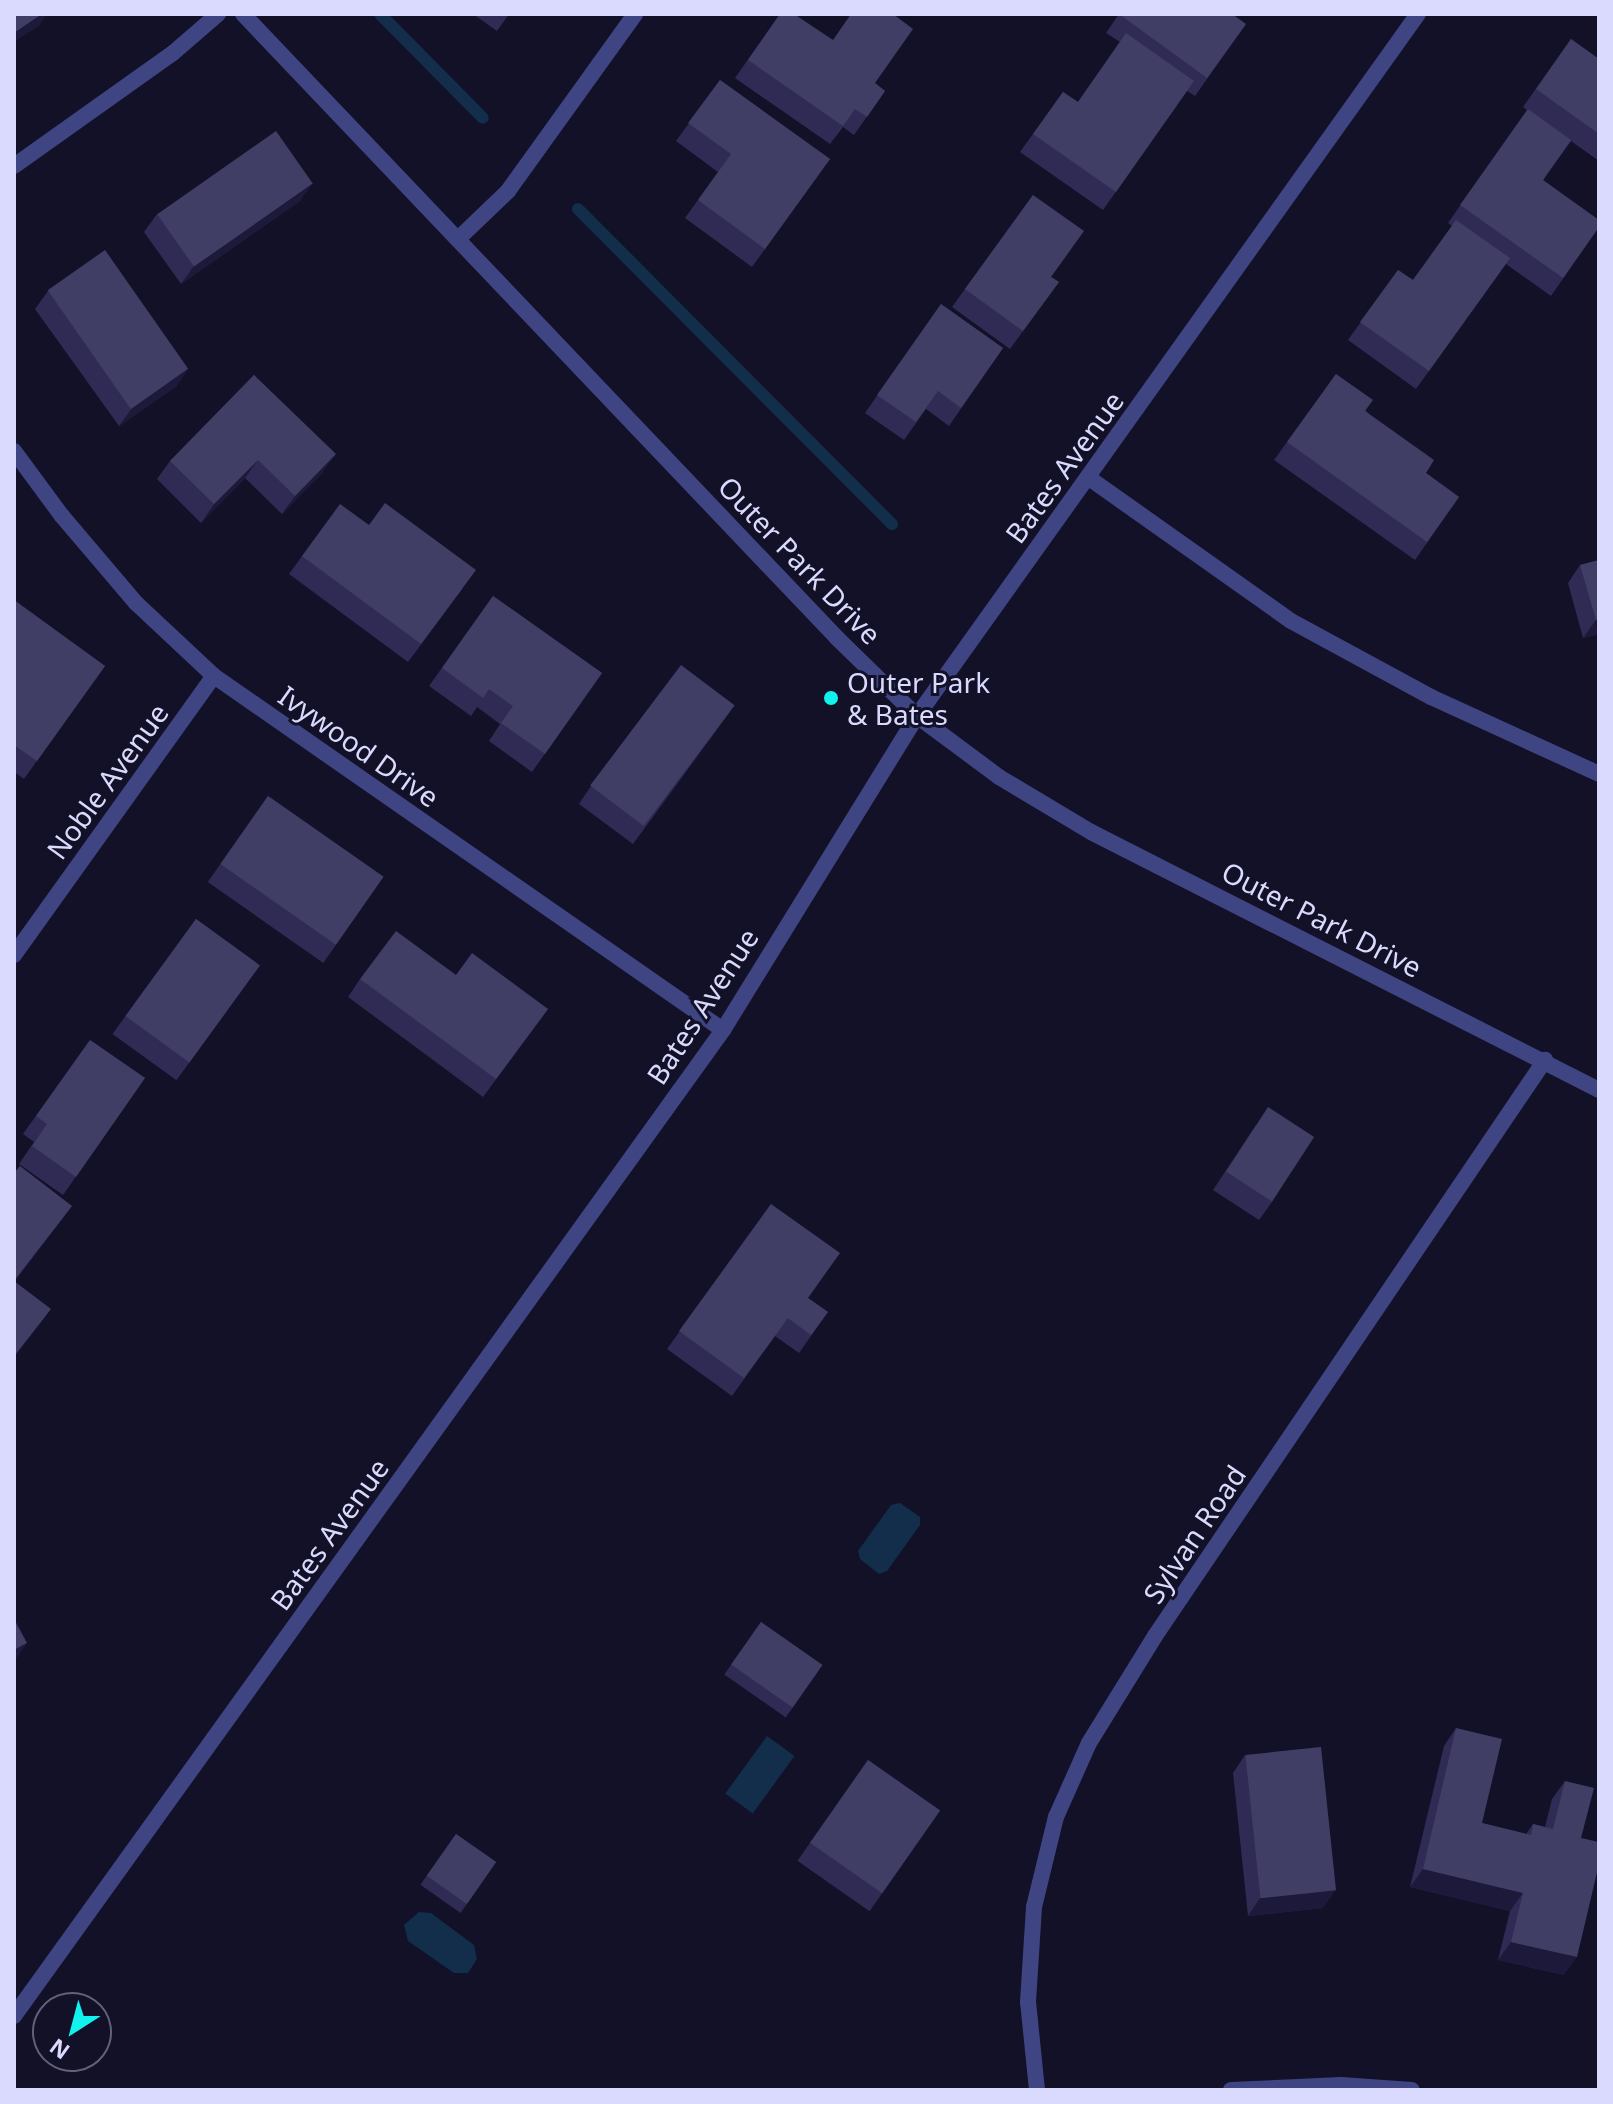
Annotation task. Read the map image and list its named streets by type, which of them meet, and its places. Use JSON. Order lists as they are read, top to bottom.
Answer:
{
  "streets": {
    "street": [
      "Bates Avenue",
      "Outer Park Drive",
      "Ivywood Drive",
      "Noble Avenue",
      "Sylvan Road"
    ]
  },
  "crossings": [
    ["Bates Avenue", "Outer Park Drive"],
    ["Bates Avenue", "Ivywood Drive"],
    ["Outer Park Drive", "Sylvan Road"],
    ["Ivywood Drive", "Noble Avenue"]
  ],
  "places": ["Outer Park & Bates"],
  "north": "bottom left"
}
